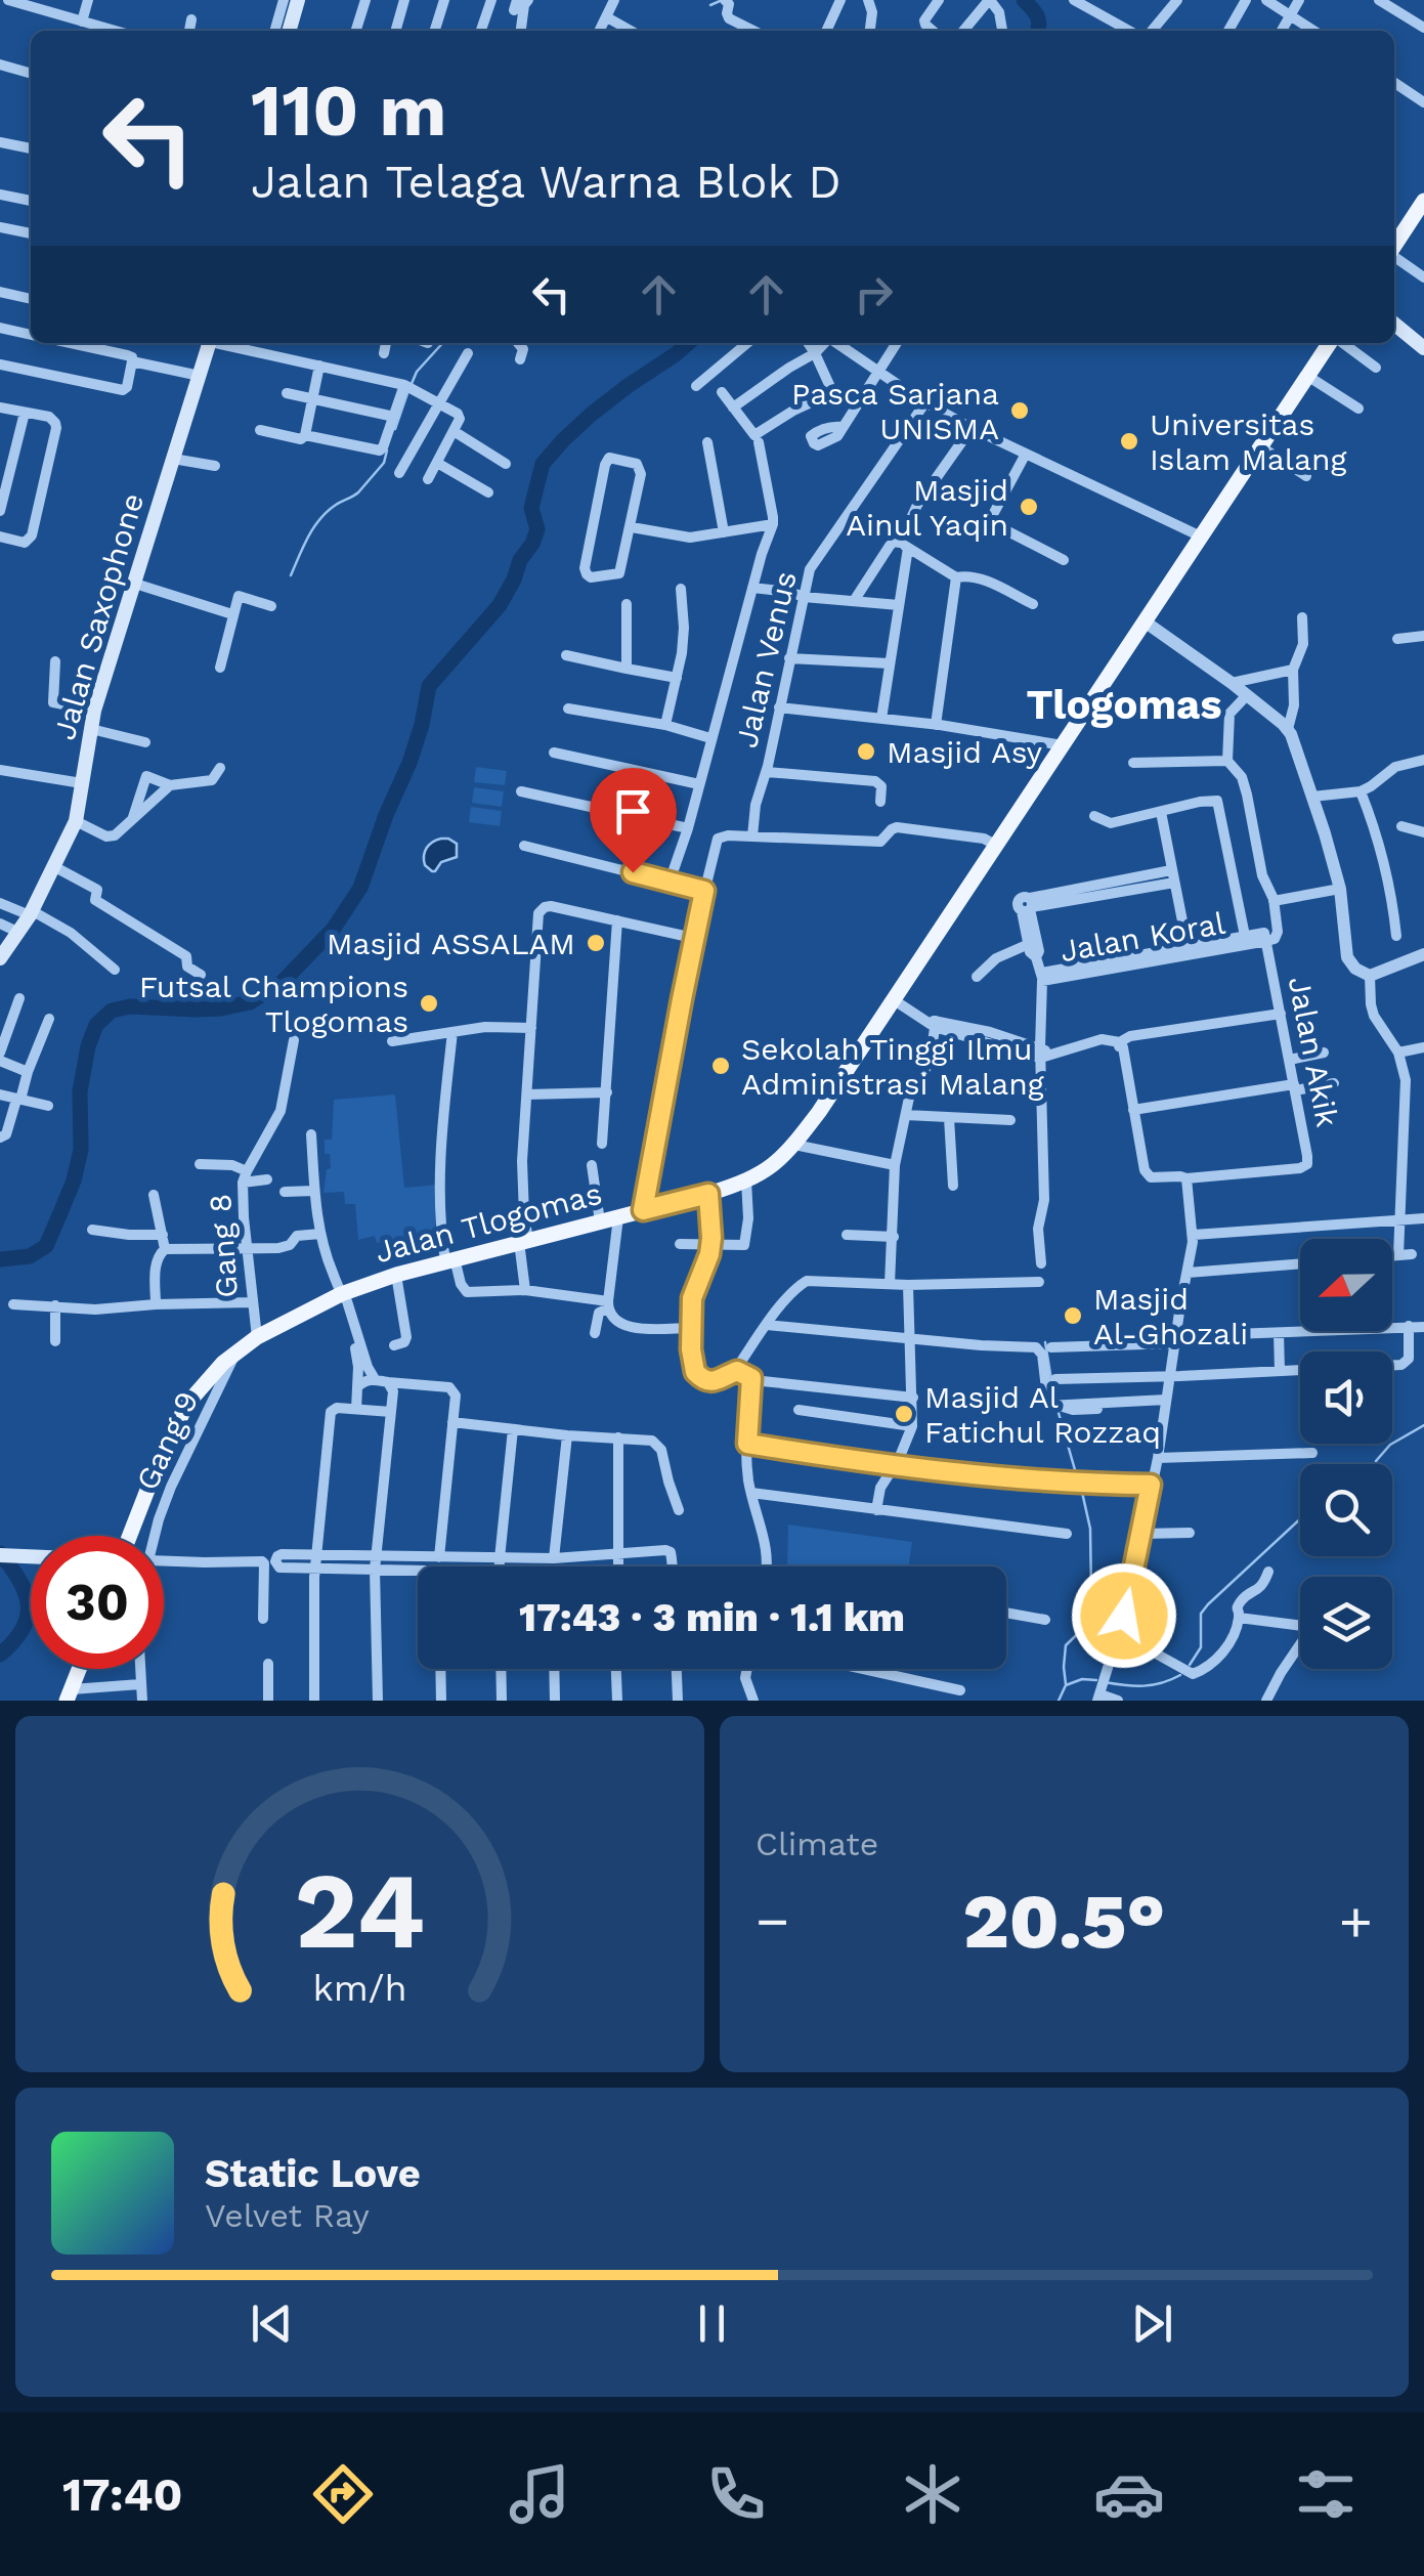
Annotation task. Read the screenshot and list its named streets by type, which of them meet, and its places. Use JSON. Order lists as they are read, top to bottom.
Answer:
{
  "streets": {
    "main road": ["Jalan Saxophone", "Jalan Tlogomas"],
    "street": [
      "Jalan Venus",
      "Jalan Koral",
      "Jalan Akik",
      "Gang 8",
      "Gang 9"
    ]
  },
  "crossings": [
    ["Jalan Koral", "Jalan Akik"],
    ["Jalan Tlogomas", "Gang 8"],
    ["Jalan Tlogomas", "Gang 9"]
  ],
  "districts": ["Tlogomas"],
  "places": [
    "Pasca Sarjana UNISMA",
    "Universitas Islam Malang",
    "Masjid Ainul Yaqin",
    "Masjid Asy",
    "Masjid ASSALAM",
    "Futsal Champions Tlogomas",
    "Sekolah Tinggi Ilmu Administrasi Malang",
    "Masjid Al-Ghozali",
    "Masjid Al Fatichul Rozzaq"
  ],
  "north": "left",
  "page": {
    "turn": ["110 m", "Jalan Telaga Warna Blok D"],
    "limit": "30",
    "trip": "17:43 · 3 min · 1.1 km",
    "tile": "Climate",
    "heat": ["−", "20.5°", "+"],
    "song": ["Static Love", "Velvet Ray"],
    "tabs": "17:40",
    "gauge": ["24", "km/h"]
  }
}
